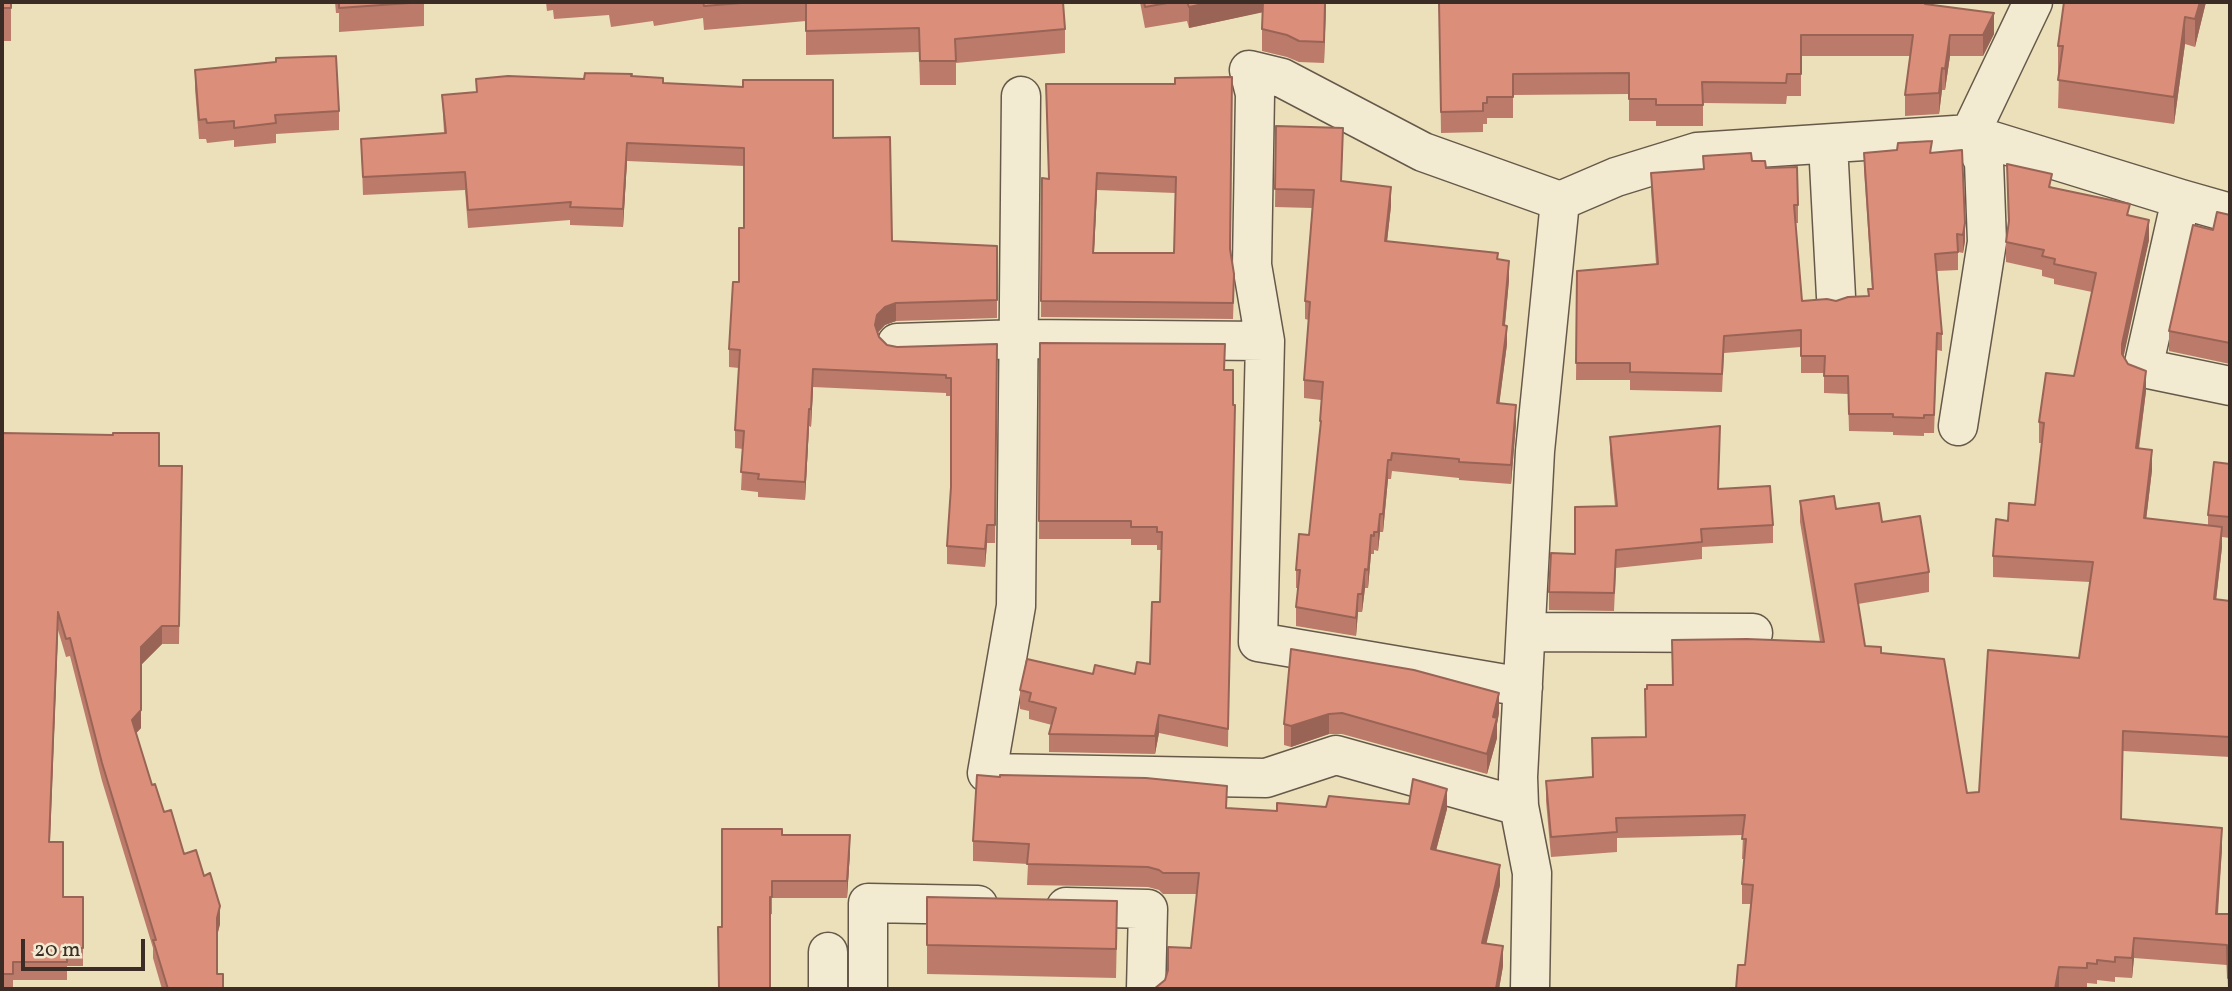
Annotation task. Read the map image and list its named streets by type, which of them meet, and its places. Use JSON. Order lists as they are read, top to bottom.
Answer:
{
  "scale_bar": "20 m"
}
